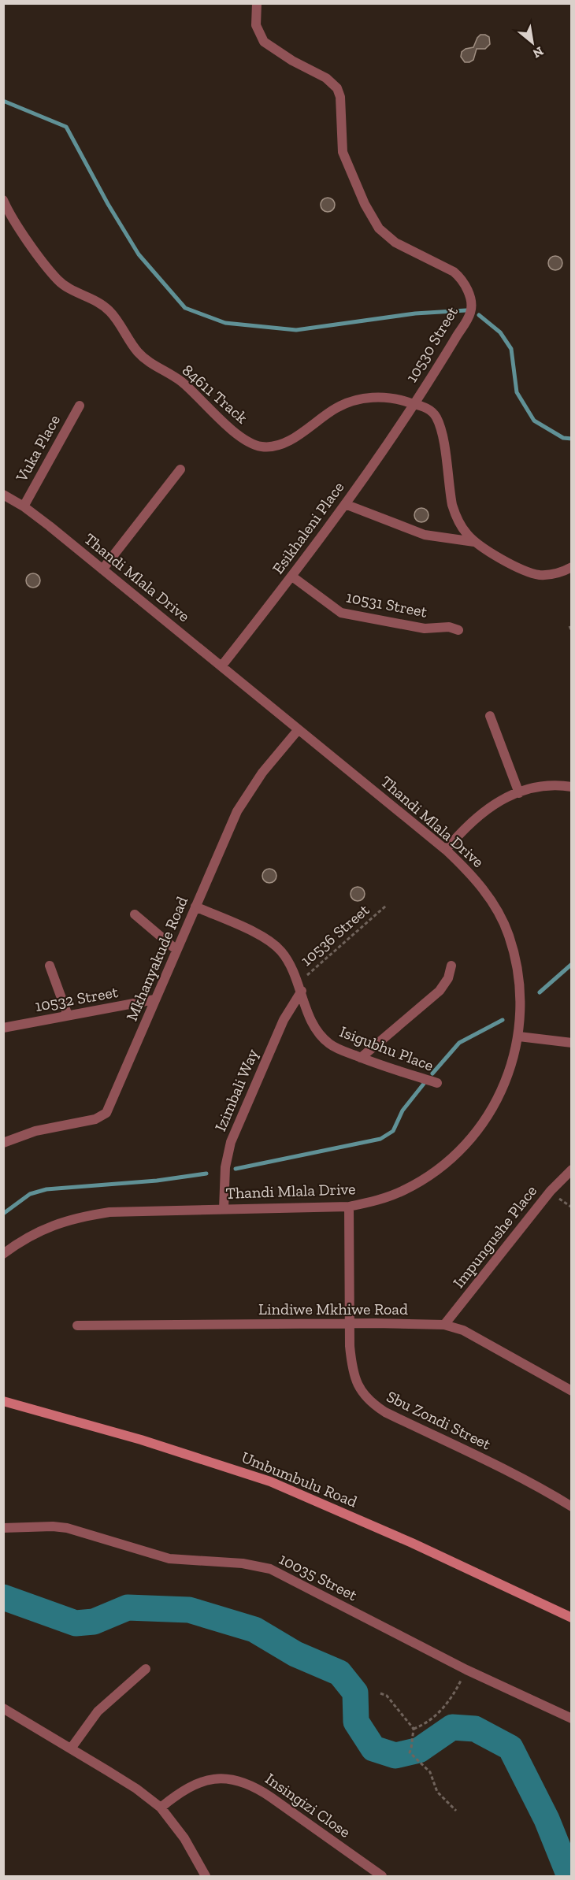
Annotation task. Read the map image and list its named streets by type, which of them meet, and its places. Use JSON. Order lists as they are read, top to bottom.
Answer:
{
  "streets": {
    "main road": ["Umbumbulu Road"],
    "street": [
      "10530 Street",
      "84611 Track",
      "Vuka Place",
      "Esikhaleni Place",
      "Thandi Mlala Drive",
      "10531 Street",
      "Mkhanyakude Road",
      "10532 Street",
      "Isigubhu Place",
      "Izimbali Way",
      "Impungushe Place",
      "Lindiwe Mkhiwe Road",
      "Sbu Zondi Street",
      "10035 Street",
      "Insingizi Close"
    ],
    "path": ["10536 Street"]
  },
  "crossings": [
    ["10530 Street", "84611 Track"],
    ["10530 Street", "Esikhaleni Place"],
    ["84611 Track", "Esikhaleni Place"],
    ["Vuka Place", "Thandi Mlala Drive"],
    ["Esikhaleni Place", "Thandi Mlala Drive"],
    ["Esikhaleni Place", "10531 Street"],
    ["Thandi Mlala Drive", "Mkhanyakude Road"],
    ["Thandi Mlala Drive", "Izimbali Way"],
    ["Thandi Mlala Drive", "Sbu Zondi Street"],
    ["10536 Street", "Isigubhu Place"],
    ["10536 Street", "Izimbali Way"],
    ["Mkhanyakude Road", "10532 Street"],
    ["Mkhanyakude Road", "Isigubhu Place"],
    ["Isigubhu Place", "Izimbali Way"],
    ["Impungushe Place", "Lindiwe Mkhiwe Road"],
    ["Lindiwe Mkhiwe Road", "Sbu Zondi Street"]
  ],
  "north": "bottom right"
}
